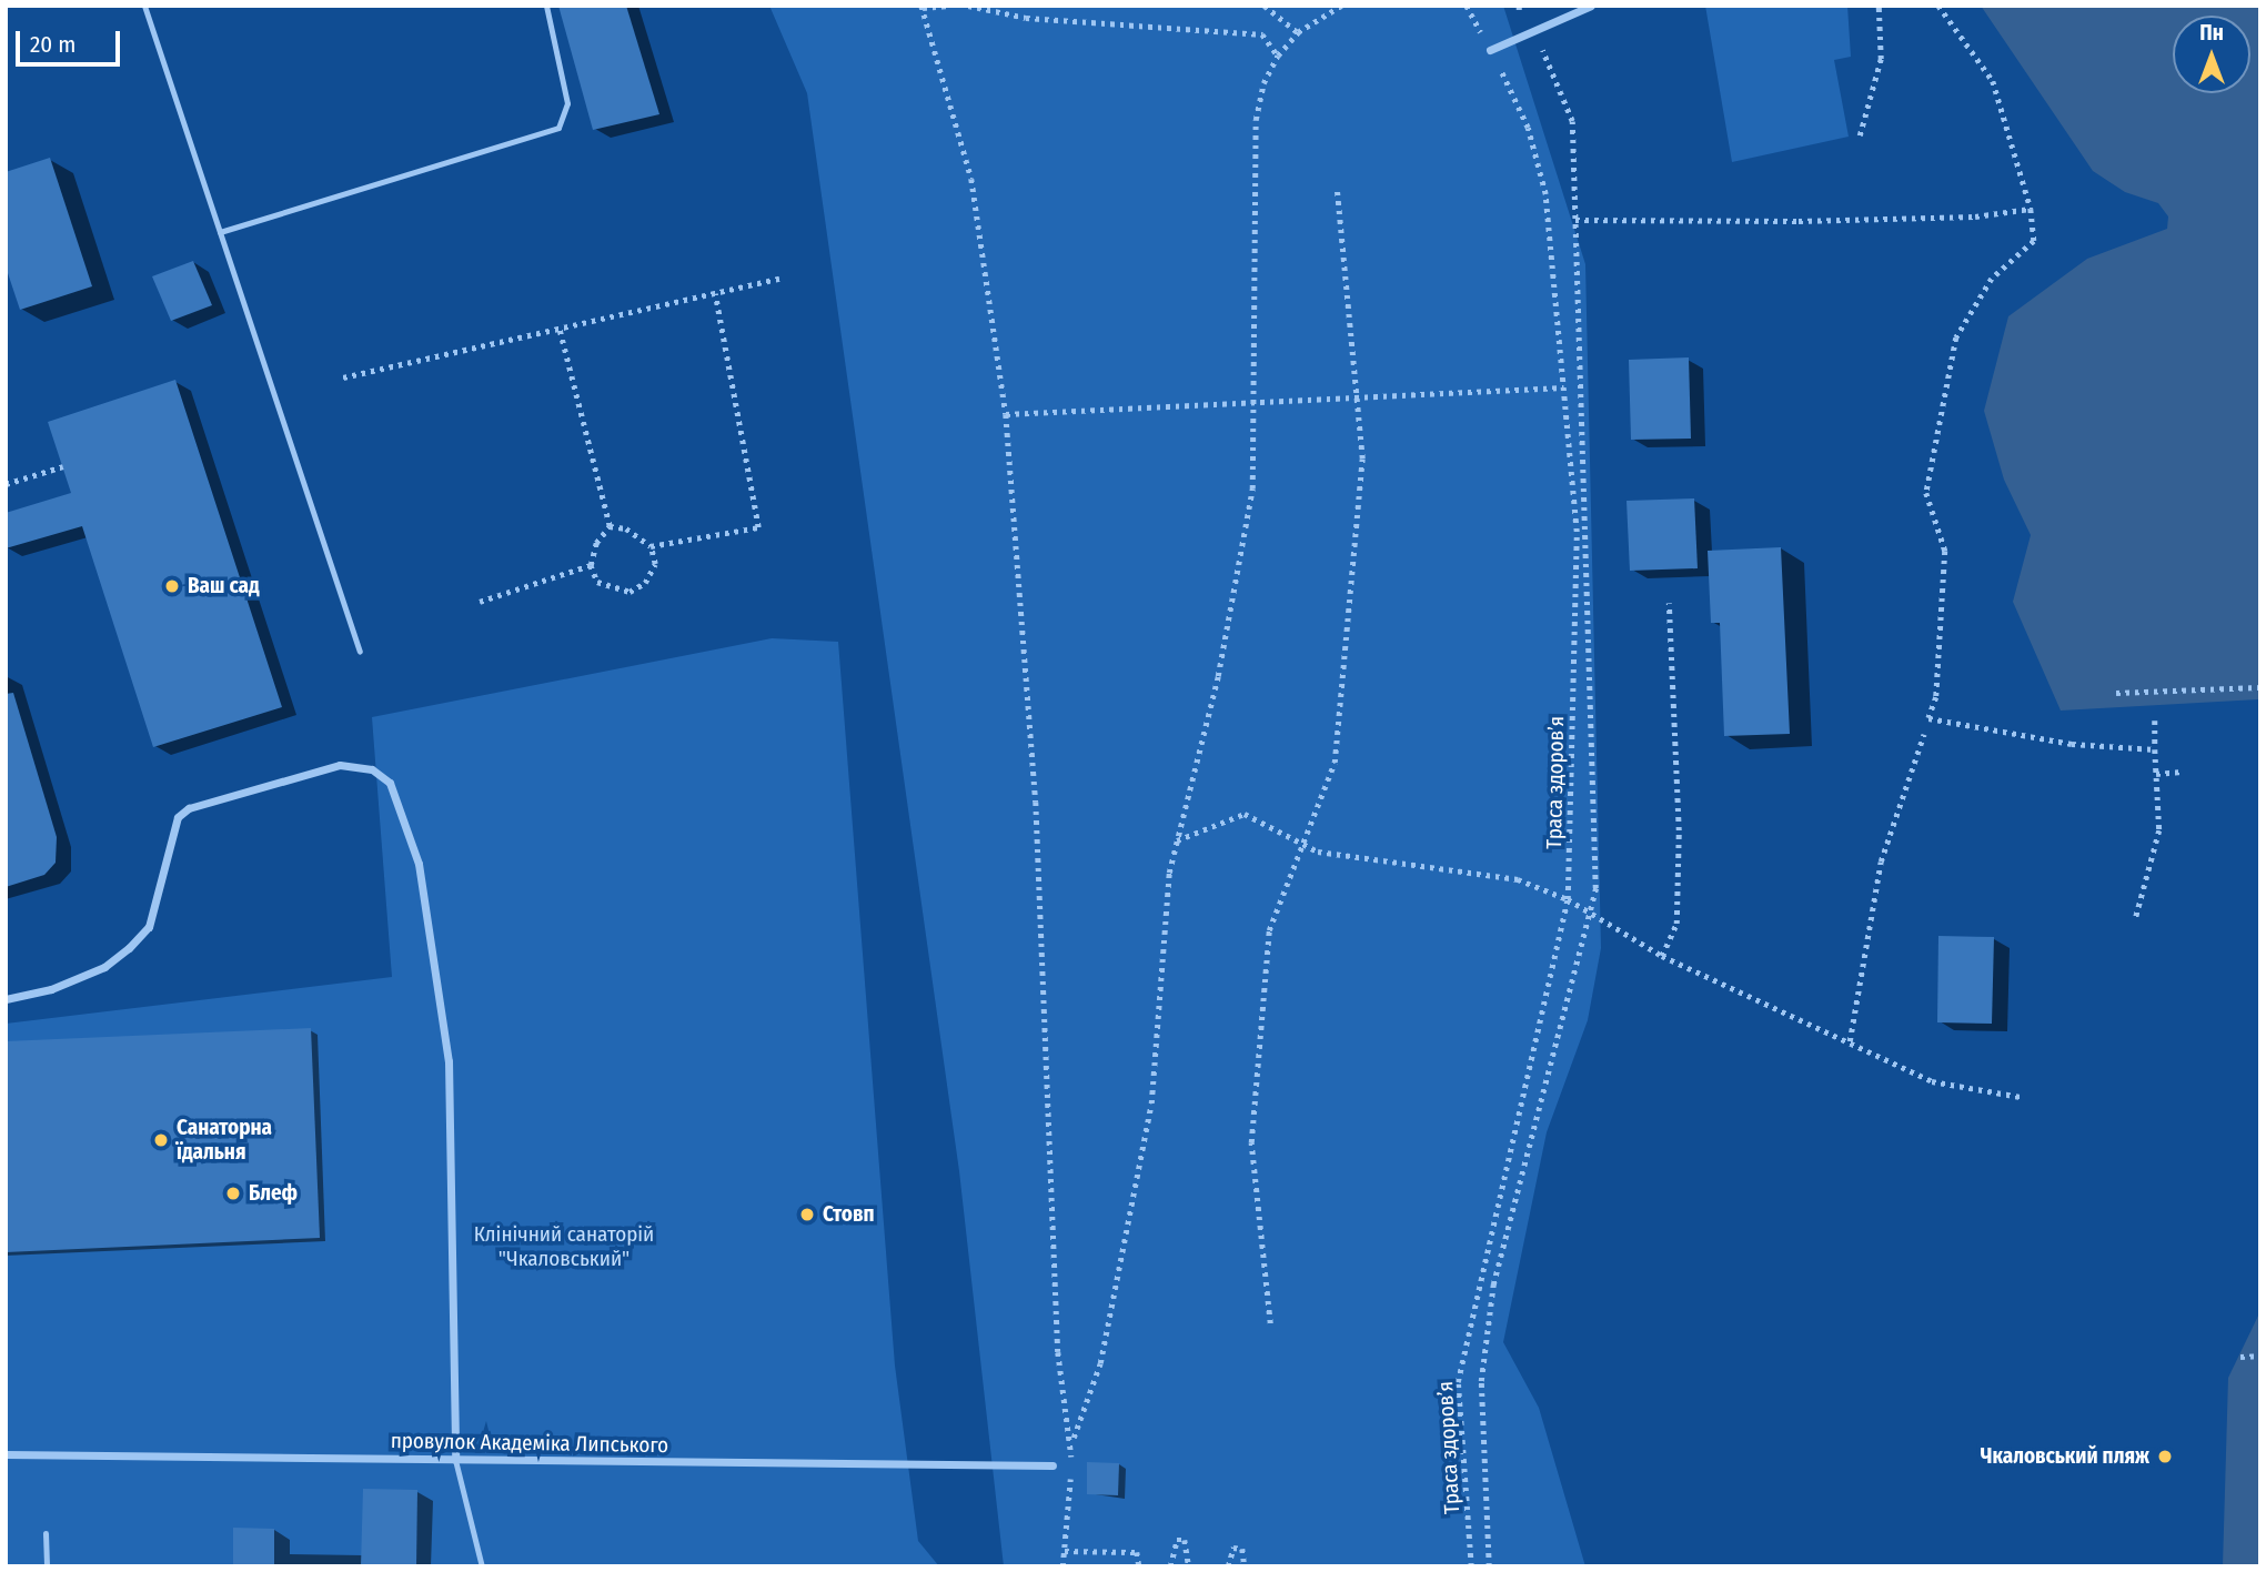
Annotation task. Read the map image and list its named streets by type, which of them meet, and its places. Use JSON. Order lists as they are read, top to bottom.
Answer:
{
  "streets": {
    "street": ["провулок Академіка Липського"],
    "path": ["Траса здоров’я"]
  },
  "parks": ["Клінічний санаторій \"Чкаловський\""],
  "places": [
    "Ваш сад",
    "Санаторна їдальня",
    "Блеф",
    "Стовп",
    "Чкаловський пляж"
  ],
  "scale_bar": "20 m",
  "north": "top"
}
